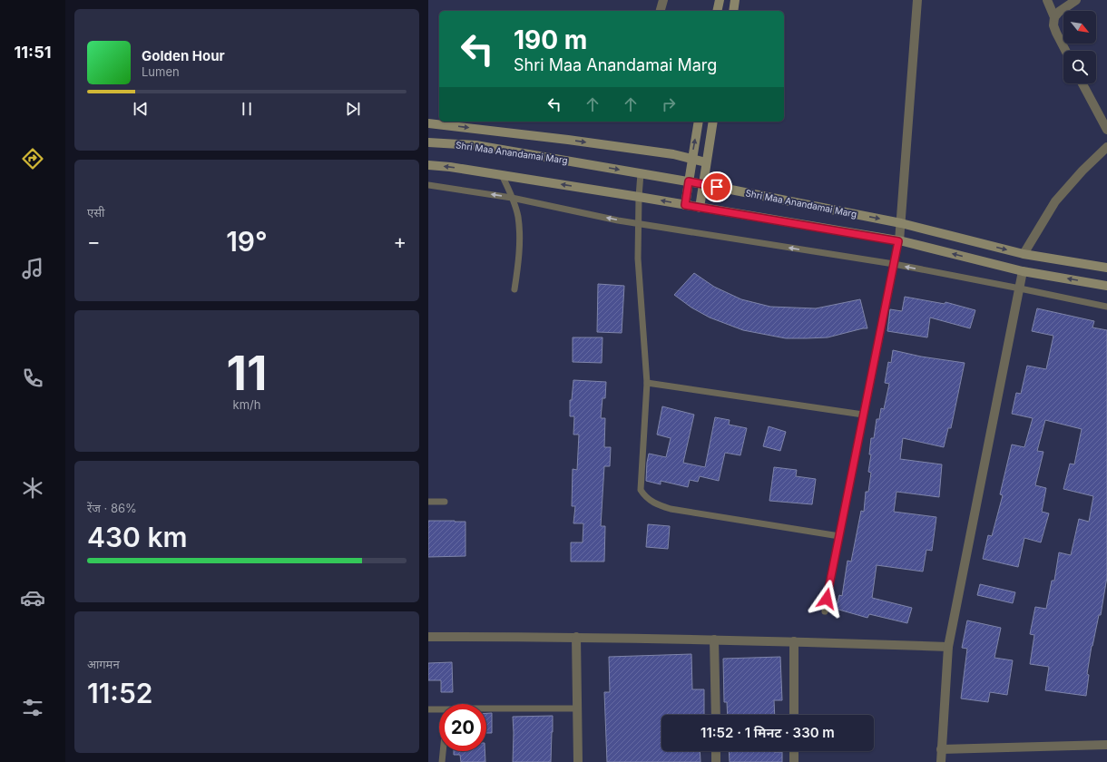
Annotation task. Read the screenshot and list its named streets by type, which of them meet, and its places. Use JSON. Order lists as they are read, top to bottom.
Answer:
{
  "streets": {
    "main road": ["Shri Maa Anandamai Marg"]
  },
  "north": "bottom right",
  "page": {
    "tabs": "11:51",
    "turn": ["190 m", "Shri Maa Anandamai Marg"],
    "song": ["Golden Hour", "Lumen"],
    "tile": [
      "एसी",
      ["11", "km/h"],
      ["रेंज · 86%", "430 km"],
      ["आगमन", "11:52"]
    ],
    "heat": ["−", "19°", "+"],
    "limit": "20",
    "trip": "11:52 · 1 मिनट · 330 m"
  }
}
